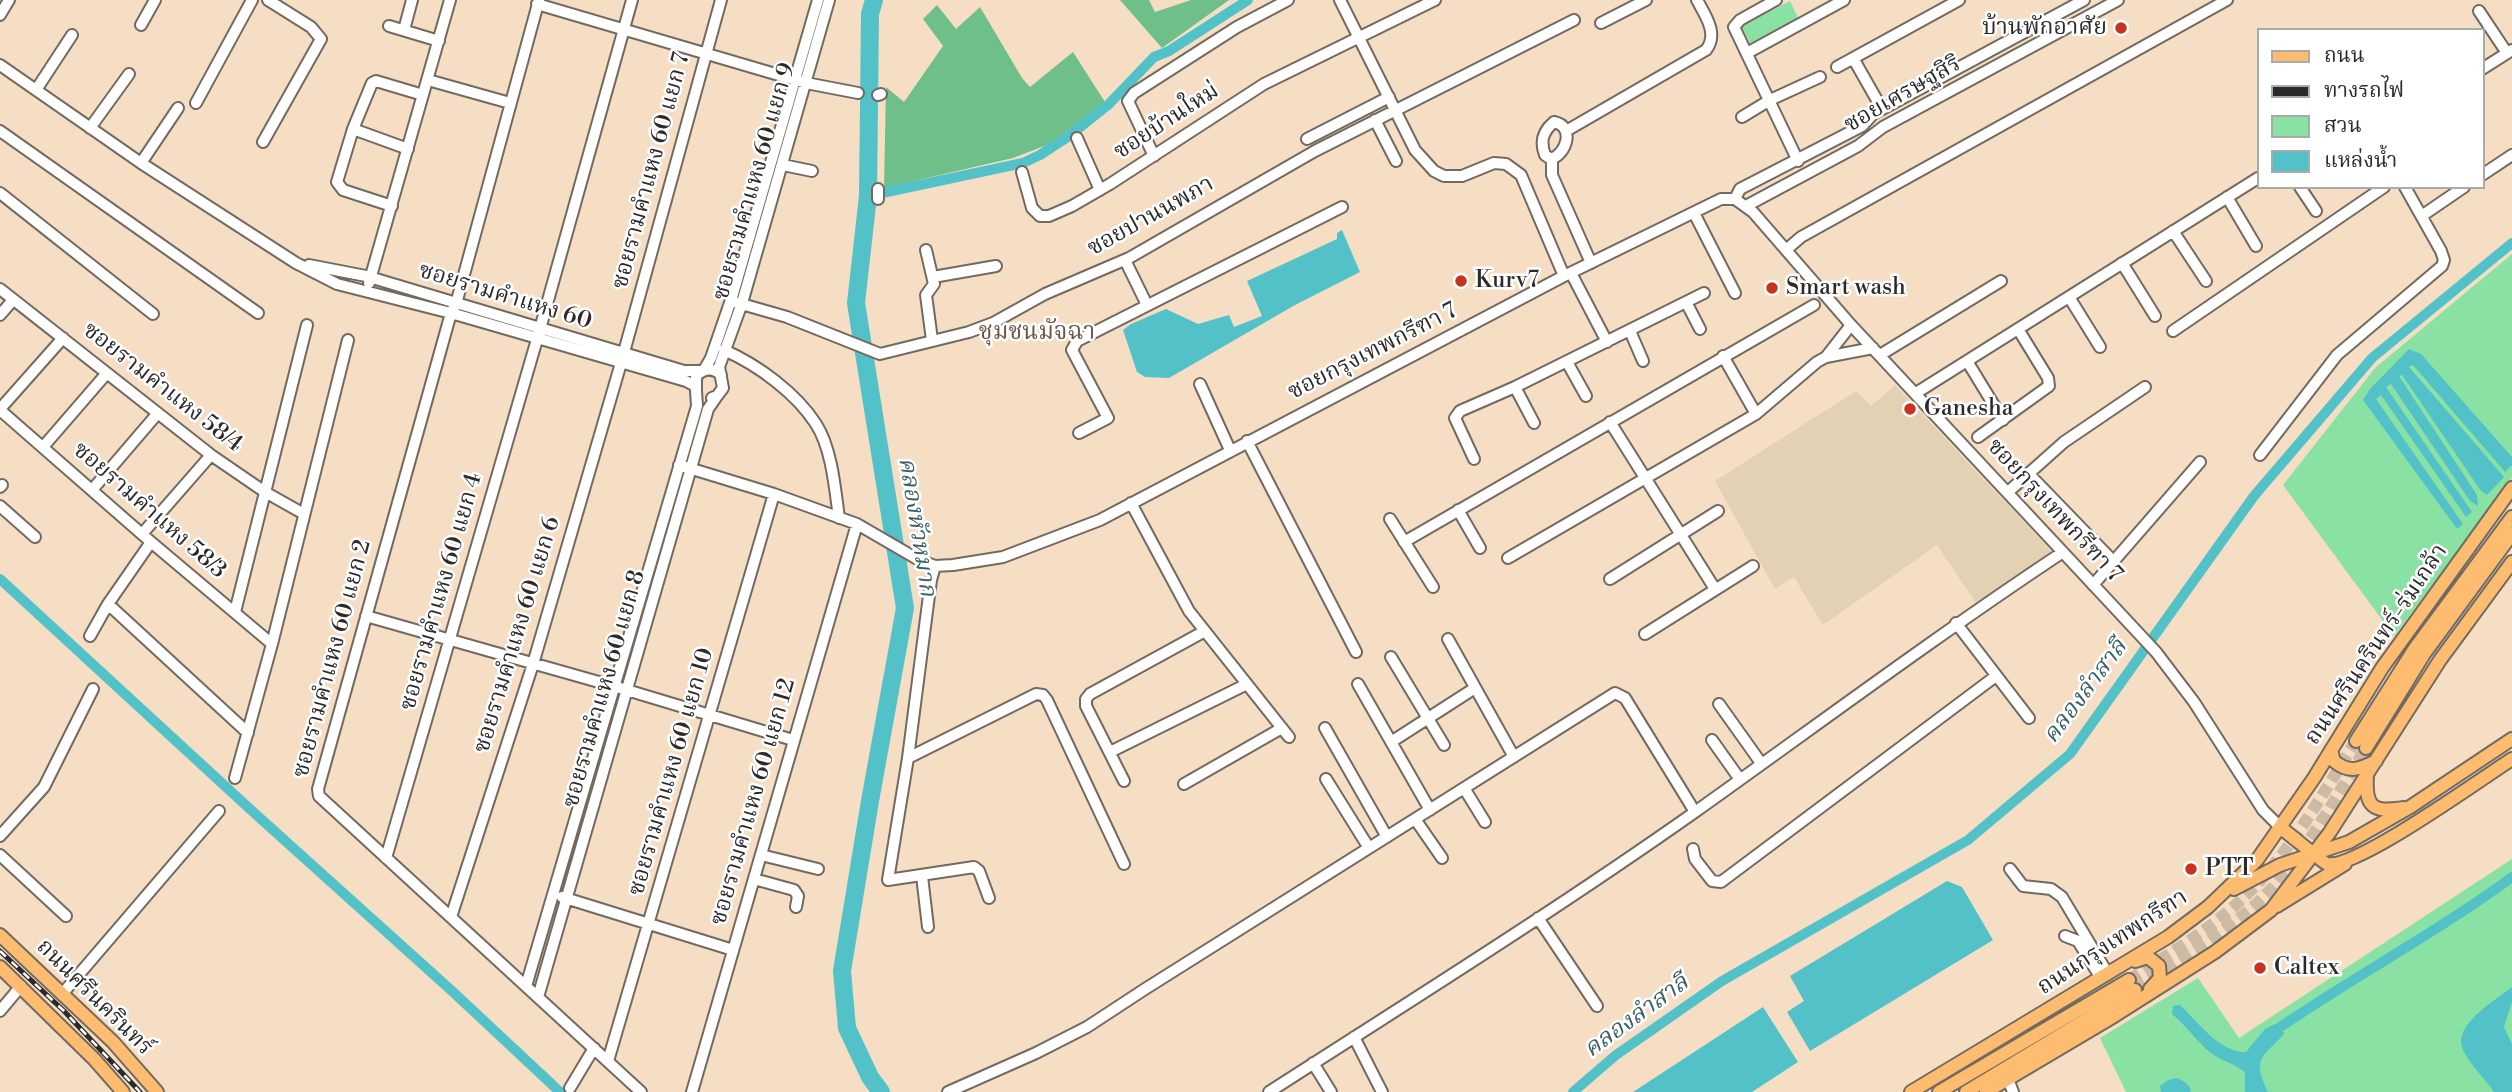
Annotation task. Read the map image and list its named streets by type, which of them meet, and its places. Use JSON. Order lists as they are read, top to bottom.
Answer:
{
  "streets": {
    "main road": ["ถนนศรีนครินทร์-ร่มเกล้า", "ถนนกรุงเทพกรีฑา", "ถนนศรีนครินทร์"],
    "street": [
      "ซอยเศรษฐสิริ",
      "ซอยบ้านใหม่",
      "ซอยรามคำแหง 60 แยก 7",
      "ซอยรามคำแหง 60 แยก 9",
      "ซอยปานนพภา",
      "ซอยรามคำแหง 60",
      "ซอยกรุงเทพกรีฑา 7",
      "ซอยรามคำแหง 58/4",
      "ซอยรามคำแหง 58/3",
      "ซอยรามคำแหง 60 แยก 4",
      "ซอยรามคำแหง 60 แยก 6",
      "ซอยรามคำแหง 60 แยก 2",
      "ซอยรามคำแหง 60 แยก 8",
      "ซอยรามคำแหง 60 แยก 10",
      "ซอยรามคำแหง 60 แยก 12"
    ]
  },
  "crossings": [
    ["ซอยเศรษฐสิริ", "ซอยกรุงเทพกรีฑา 7"],
    ["ซอยรามคำแหง 60 แยก 7", "ซอยรามคำแหง 60"],
    ["ซอยรามคำแหง 60 แยก 7", "ซอยรามคำแหง 60 แยก 6"],
    ["ซอยรามคำแหง 60 แยก 9", "ซอยปานนพภา"],
    ["ซอยรามคำแหง 60 แยก 9", "ซอยรามคำแหง 60"],
    ["ซอยรามคำแหง 60 แยก 9", "ซอยรามคำแหง 60 แยก 8"],
    ["ซอยรามคำแหง 60", "ซอยรามคำแหง 60 แยก 4"],
    ["ซอยรามคำแหง 60", "ซอยรามคำแหง 60 แยก 6"],
    ["ซอยรามคำแหง 60", "ซอยรามคำแหง 60 แยก 2"],
    ["ซอยรามคำแหง 60", "ซอยรามคำแหง 60 แยก 8"],
    ["ซอยกรุงเทพกรีฑา 7", "ถนนศรีนครินทร์-ร่มเกล้า"],
    ["ซอยกรุงเทพกรีฑา 7", "ซอยรามคำแหง 60 แยก 8"],
    ["ซอยกรุงเทพกรีฑา 7", "ซอยรามคำแหง 60 แยก 10"],
    ["ซอยกรุงเทพกรีฑา 7", "ซอยรามคำแหง 60 แยก 12"],
    ["ซอยกรุงเทพกรีฑา 7", "ถนนกรุงเทพกรีฑา"],
    ["ซอยรามคำแหง 60 แยก 4", "ซอยรามคำแหง 60 แยก 2"],
    ["ซอยรามคำแหง 60 แยก 6", "ซอยรามคำแหง 60 แยก 2"],
    ["ถนนศรีนครินทร์-ร่มเกล้า", "ถนนกรุงเทพกรีฑา"],
    ["ซอยรามคำแหง 60 แยก 2", "ซอยรามคำแหง 60 แยก 8"],
    ["ซอยรามคำแหง 60 แยก 2", "ซอยรามคำแหง 60 แยก 10"]
  ],
  "districts": ["ชุมชนมัจฉา"],
  "water": ["คลองหัวหมาก", "คลองลำสาลี"],
  "places": [
    "บ้านพักอาศัย",
    "Kurv7",
    "Smart wash",
    "Ganesha",
    "PTT",
    "Caltex"
  ],
  "legend": [
    "ถนน",
    "ทางรถไฟ",
    "สวน",
    "แหล่งน้ำ"
  ]
}
